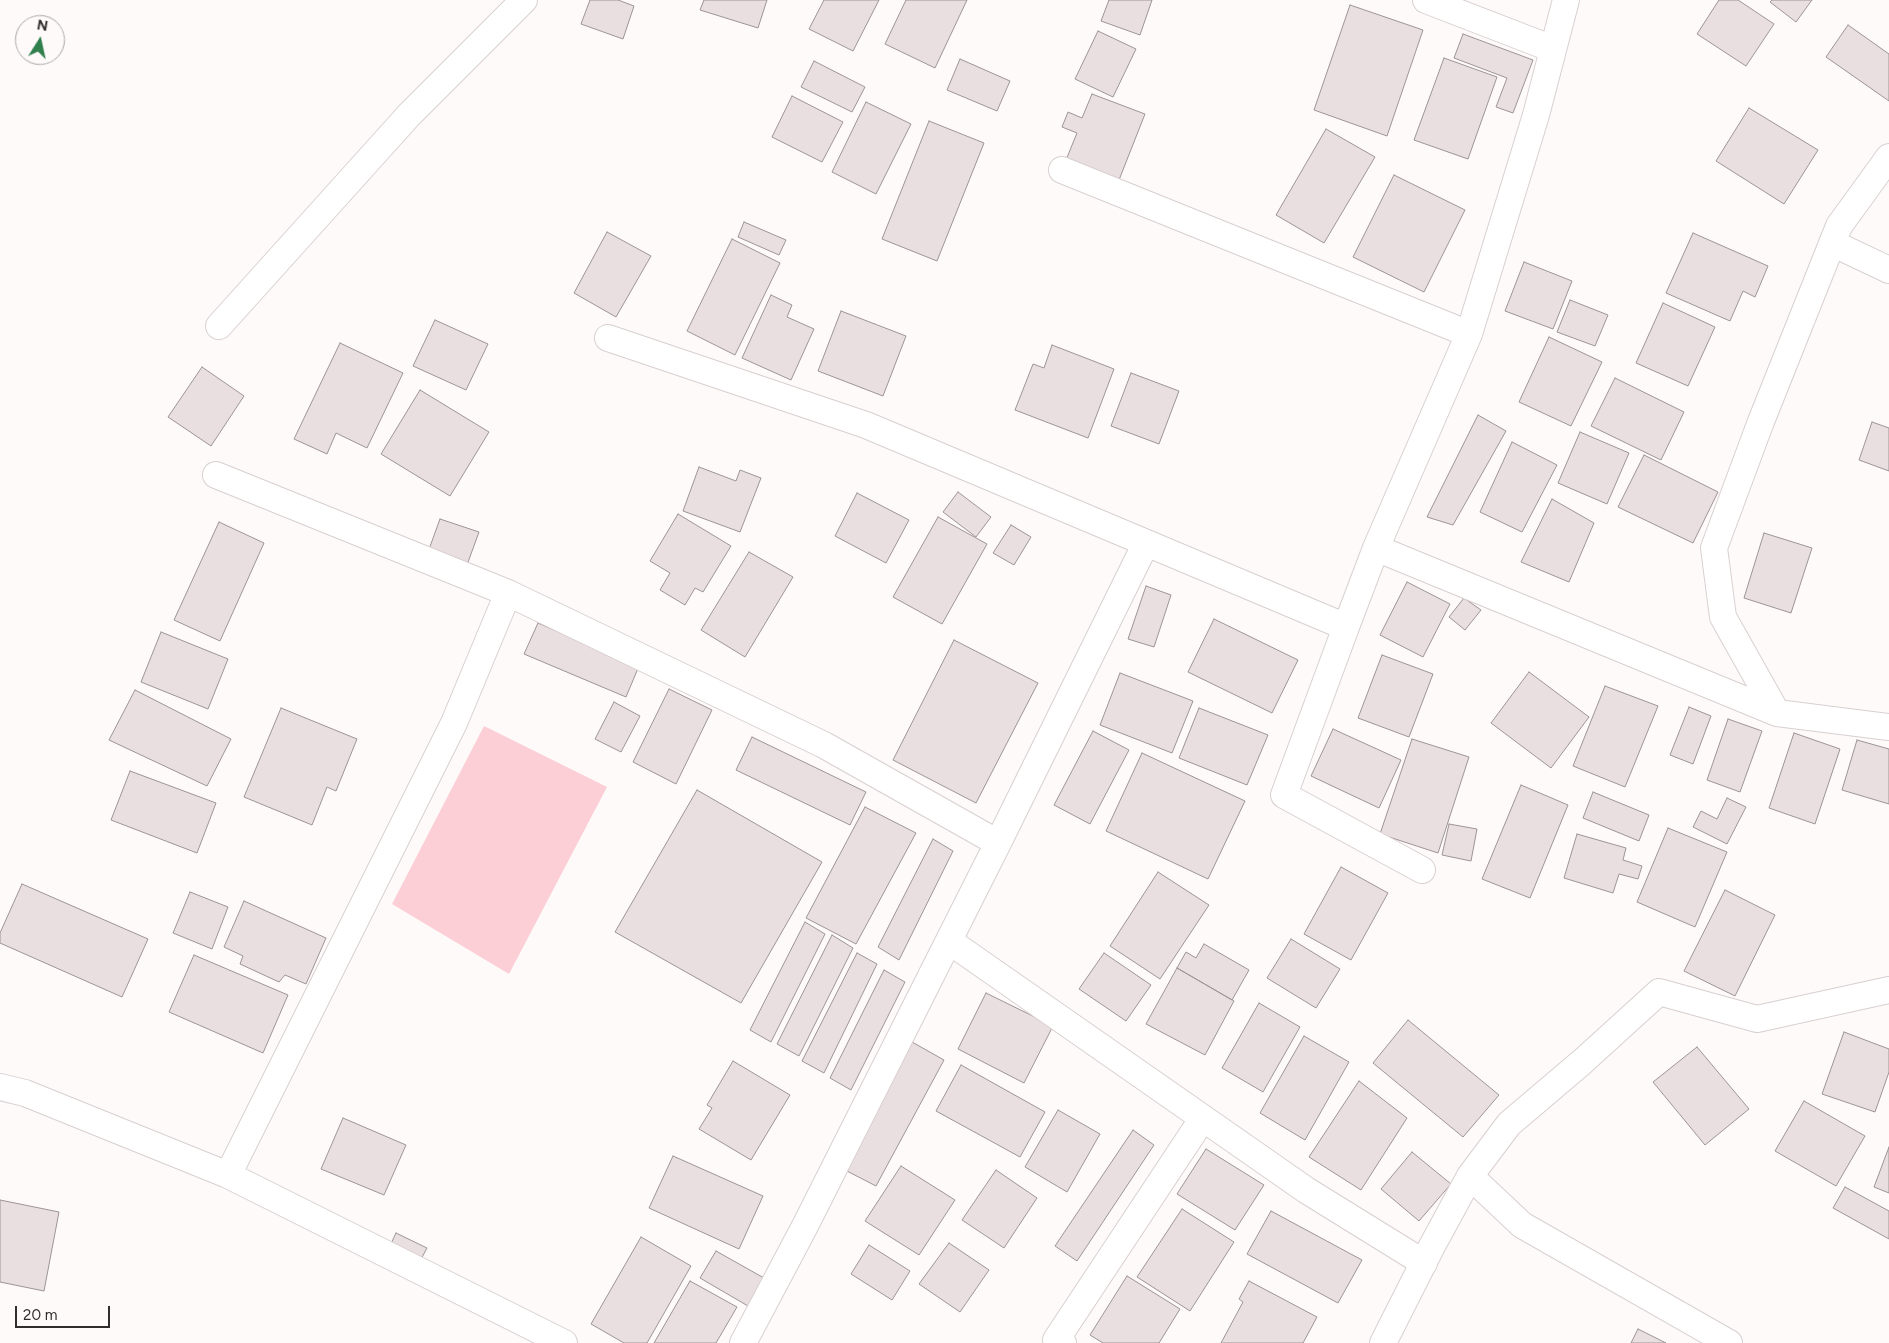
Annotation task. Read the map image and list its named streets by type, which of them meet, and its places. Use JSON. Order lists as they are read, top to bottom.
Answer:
{
  "scale_bar": "20 m",
  "north": "top"
}
